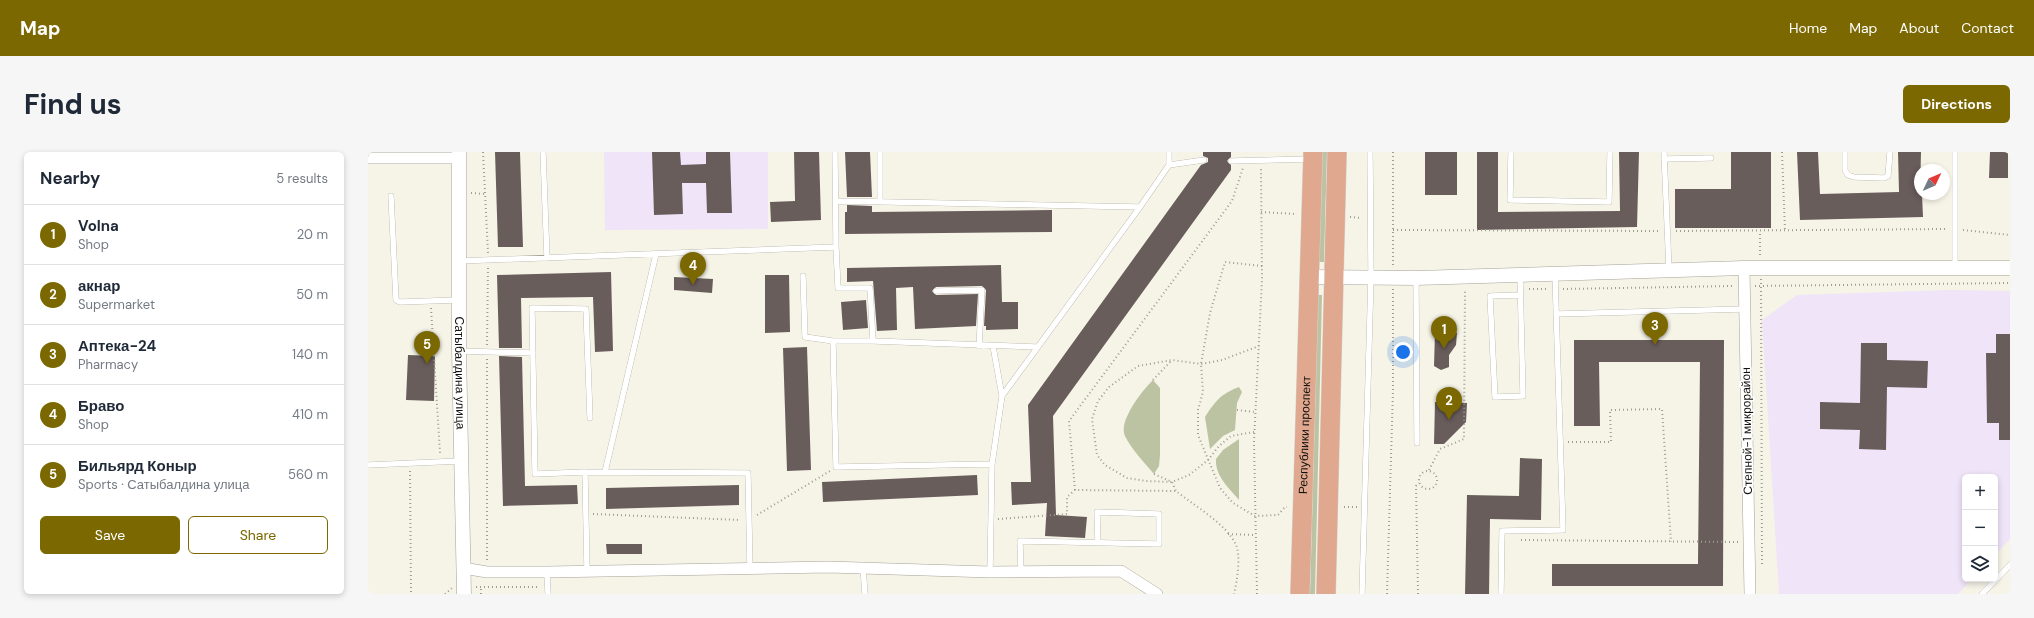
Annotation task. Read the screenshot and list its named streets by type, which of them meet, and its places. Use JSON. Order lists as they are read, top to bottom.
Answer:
{
  "streets": {
    "highway": ["Республики проспект"],
    "street": ["Сатыбалдина улица", "Степной-1 микрорайон"]
  },
  "north": "top right",
  "page": {
    "header": "Map",
    "nav": [
      "Home",
      "Map",
      "About",
      "Contact"
    ],
    "buttons": [
      "Directions",
      ["Save", "Share"]
    ],
    "title": "Find us",
    "heading": ["Nearby", "5 results"],
    "list": [
      {
        "mark": "1",
        "name": "Volna",
        "note": "Shop",
        "value": "20 m"
      },
      {
        "mark": "2",
        "name": "акнар",
        "note": "Supermarket",
        "value": "50 m"
      },
      {
        "mark": "3",
        "name": "Аптека-24",
        "note": "Pharmacy",
        "value": "140 m"
      },
      {
        "mark": "4",
        "name": "Браво",
        "note": "Shop",
        "value": "410 m"
      },
      {
        "mark": "5",
        "name": "Бильярд Коныр",
        "note": "Sports · Сатыбалдина улица",
        "value": "560 m"
      }
    ],
    "pins": [
      "4",
      "3",
      "1",
      "5",
      "2"
    ],
    "map_buttons": ["+", "−"]
  }
}
